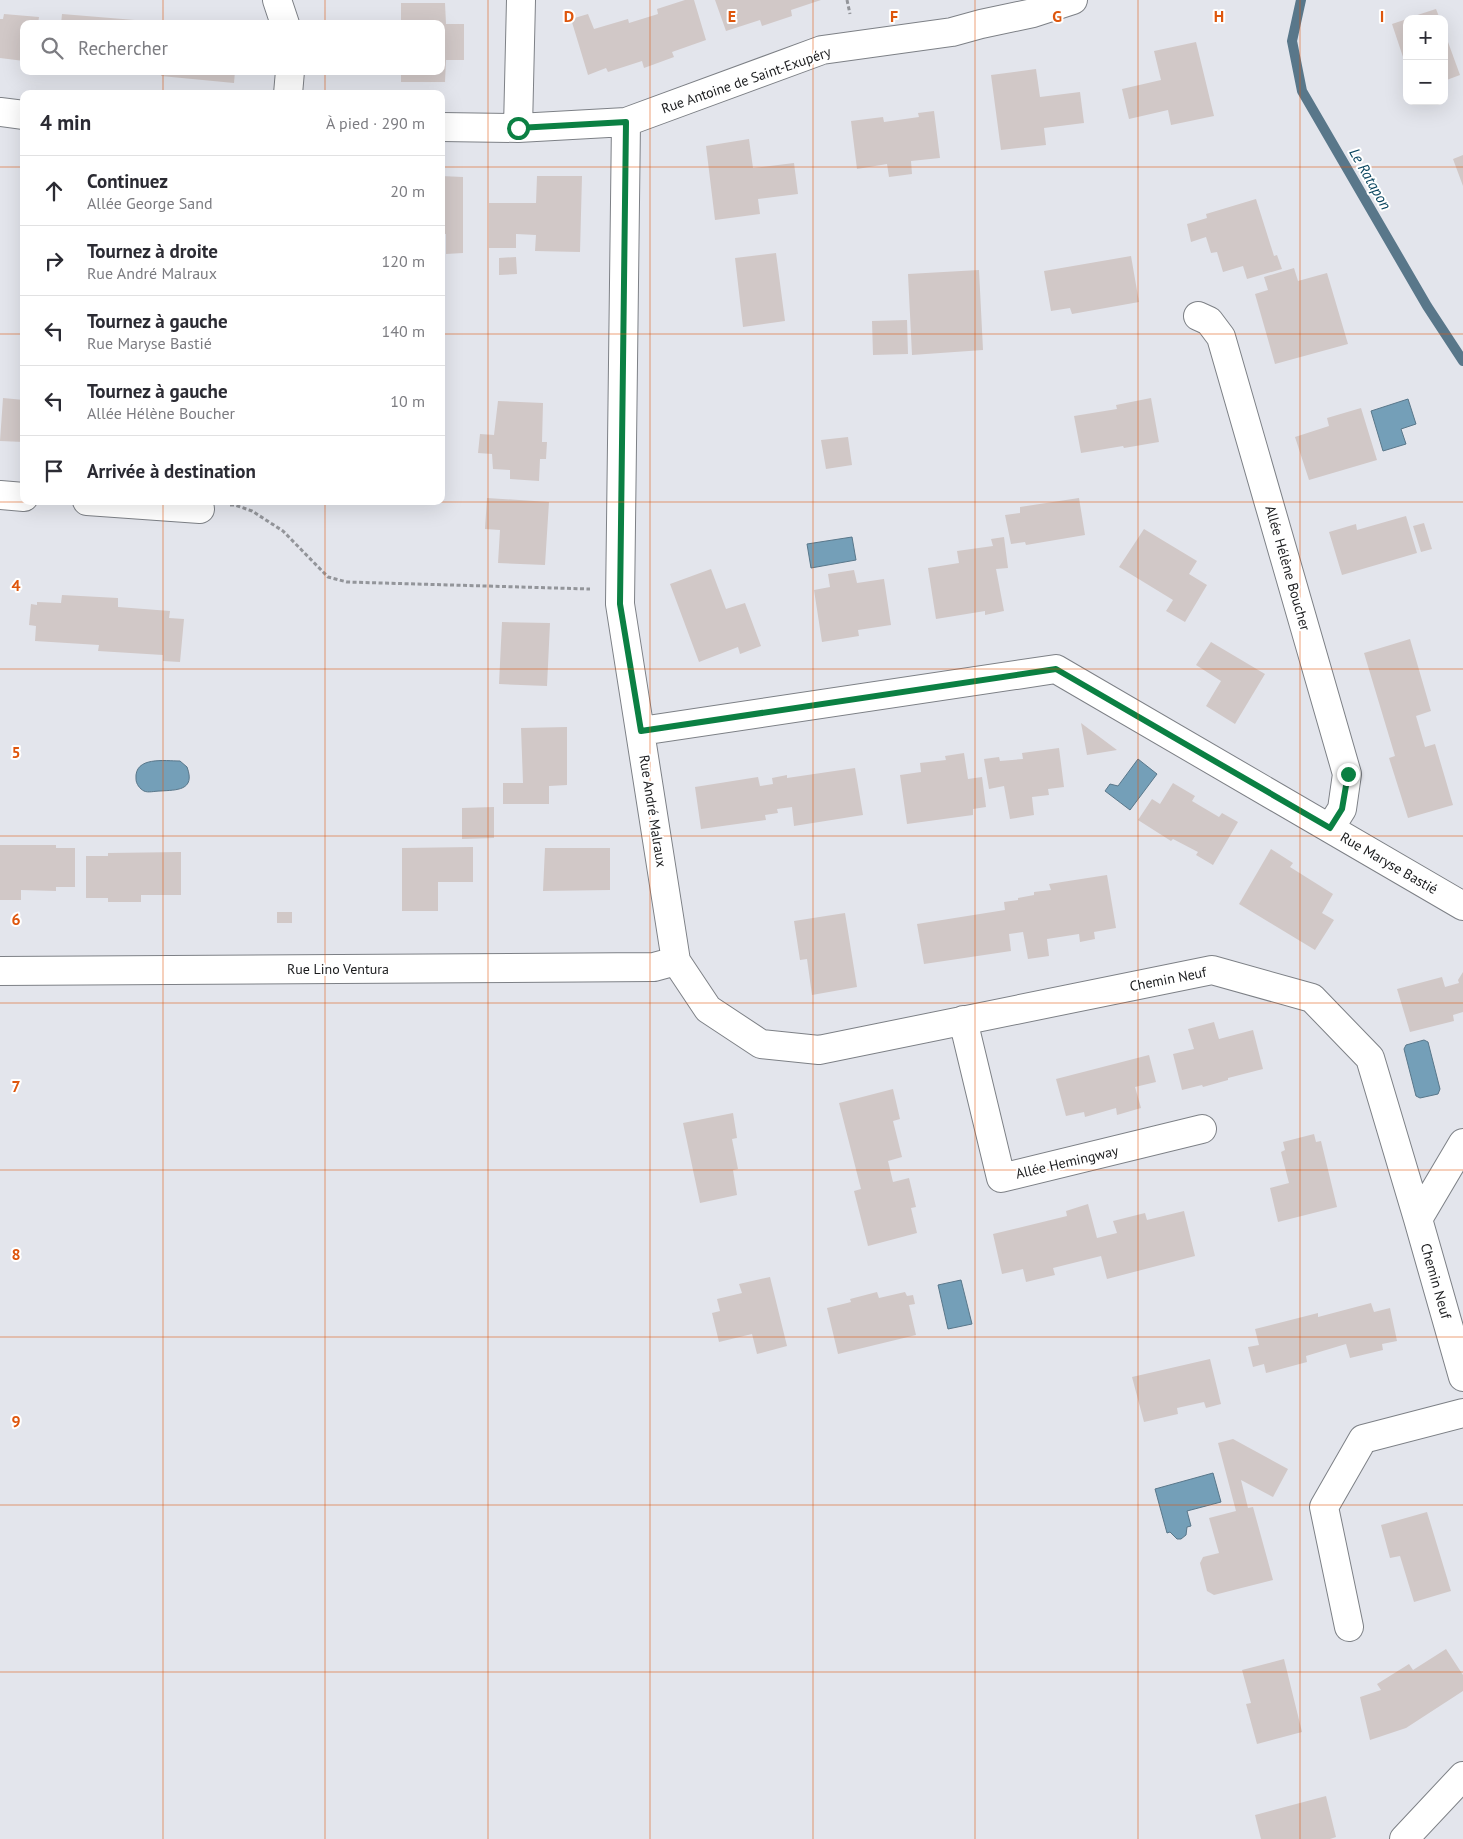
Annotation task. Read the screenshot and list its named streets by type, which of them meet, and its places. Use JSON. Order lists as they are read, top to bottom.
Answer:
{
  "streets": {
    "street": [
      "Rue Antoine de Saint-Exupéry",
      "Allée Hélène Boucher",
      "Rue André Malraux",
      "Rue Maryse Bastié",
      "Rue Lino Ventura",
      "Chemin Neuf",
      "Allée Hemingway"
    ]
  },
  "crossings": [
    ["Rue Antoine de Saint-Exupéry", "Rue André Malraux"],
    ["Allée Hélène Boucher", "Rue Maryse Bastié"],
    ["Rue André Malraux", "Rue Maryse Bastié"],
    ["Rue André Malraux", "Rue Lino Ventura"],
    ["Rue André Malraux", "Chemin Neuf"],
    ["Rue Lino Ventura", "Chemin Neuf"],
    ["Chemin Neuf", "Allée Hemingway"]
  ],
  "water": ["Le Ratapon"],
  "page": {
    "map_buttons": ["+", "−"],
    "search": "Rechercher",
    "heading": ["4 min", "À pied · 290 m"],
    "list": [
      ["Continuez", "Allée George Sand", "20 m"],
      ["Tournez à droite", "Rue André Malraux", "120 m"],
      ["Tournez à gauche", "Rue Maryse Bastié", "140 m"],
      ["Tournez à gauche", "Allée Hélène Boucher", "10 m"],
      "Arrivée à destination"
    ]
  },
  "grid": {
    "columns": [
      "D",
      "E",
      "F",
      "G",
      "H",
      "I"
    ],
    "rows": [
      "4",
      "5",
      "6",
      "7",
      "8",
      "9"
    ]
  }
}
